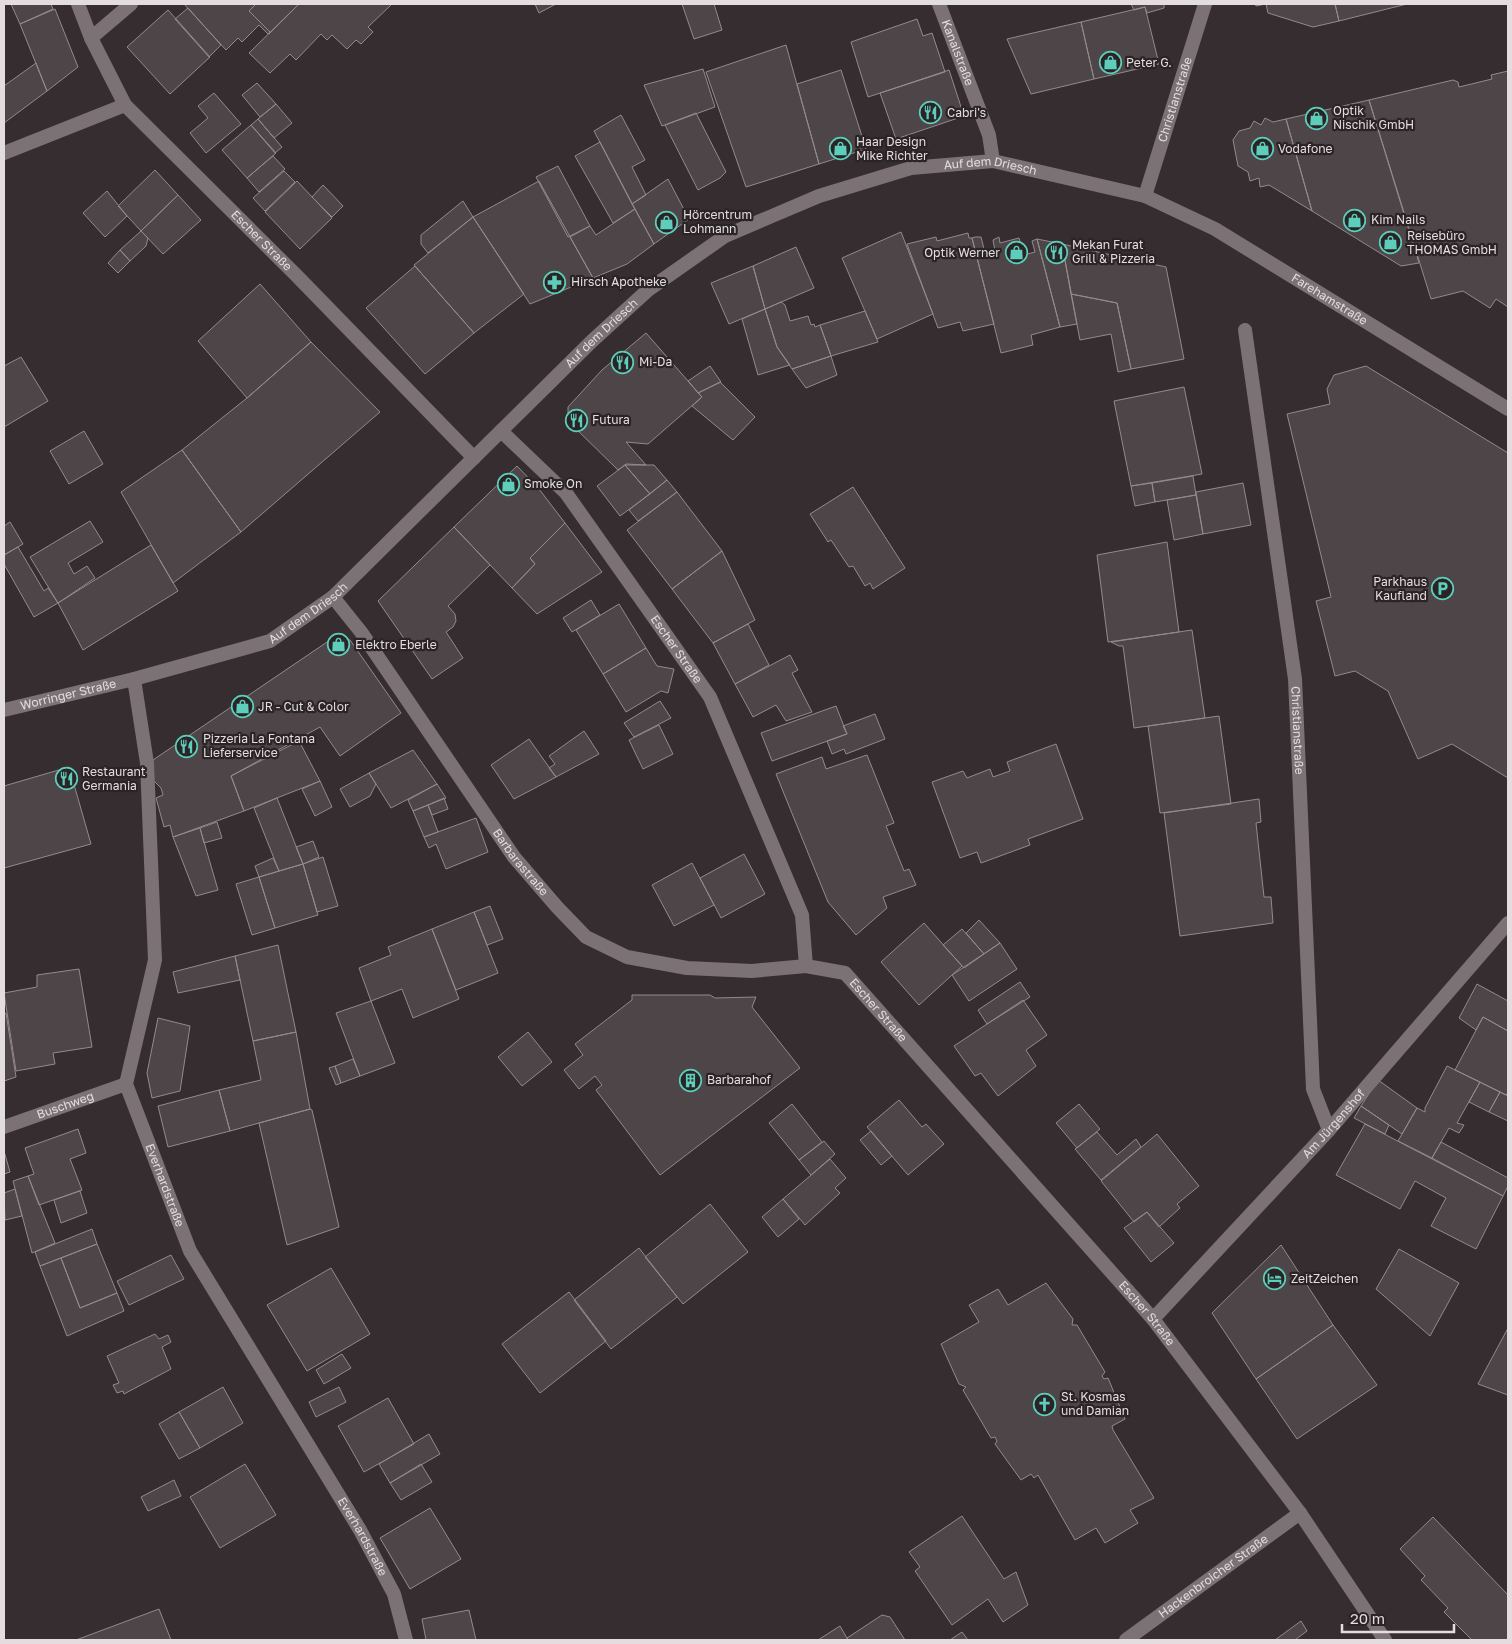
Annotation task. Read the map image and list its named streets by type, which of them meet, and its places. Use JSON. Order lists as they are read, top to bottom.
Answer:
{
  "streets": {
    "street": [
      "Kanalstraße",
      "Christianstraße",
      "Auf dem Driesch",
      "Escher Straße",
      "Farehamstraße",
      "Worringer Straße",
      "Barbarastraße",
      "Buschweg",
      "Am Jürgenshof",
      "Everhardstraße",
      "Hackenbroicher Straße"
    ]
  },
  "crossings": [
    ["Kanalstraße", "Auf dem Driesch"],
    ["Christianstraße", "Auf dem Driesch"],
    ["Christianstraße", "Farehamstraße"],
    ["Christianstraße", "Am Jürgenshof"],
    ["Auf dem Driesch", "Escher Straße"],
    ["Auf dem Driesch", "Farehamstraße"],
    ["Auf dem Driesch", "Worringer Straße"],
    ["Auf dem Driesch", "Barbarastraße"],
    ["Escher Straße", "Barbarastraße"],
    ["Escher Straße", "Am Jürgenshof"],
    ["Escher Straße", "Hackenbroicher Straße"],
    ["Buschweg", "Everhardstraße"]
  ],
  "places": {
    "shop": [
      "Peter G.",
      "Optik Nischik GmbH",
      "Haar Design Mike Richter",
      "Vodafone",
      "Kim Nails",
      "Hörcentrum Lohmann",
      "Reisebüro THOMAS GmbH",
      "Optik Werner",
      "Smoke On",
      "Elektro Eberle",
      "JR - Cut & Color"
    ],
    "restaurant": [
      "Cabri's",
      "Mekan Furat Grill & Pizzeria",
      "Mi-Da",
      "Futura",
      "Pizzeria La Fontana Lieferservice",
      "Restaurant Germania"
    ],
    "pharmacy": ["Hirsch Apotheke"],
    "parking": ["Parkhaus Kaufland"],
    "building": ["Barbarahof"],
    "hotel": ["ZeitZeichen"],
    "church": ["St. Kosmas und Damian"]
  },
  "scale_bar": "20 m"
}
